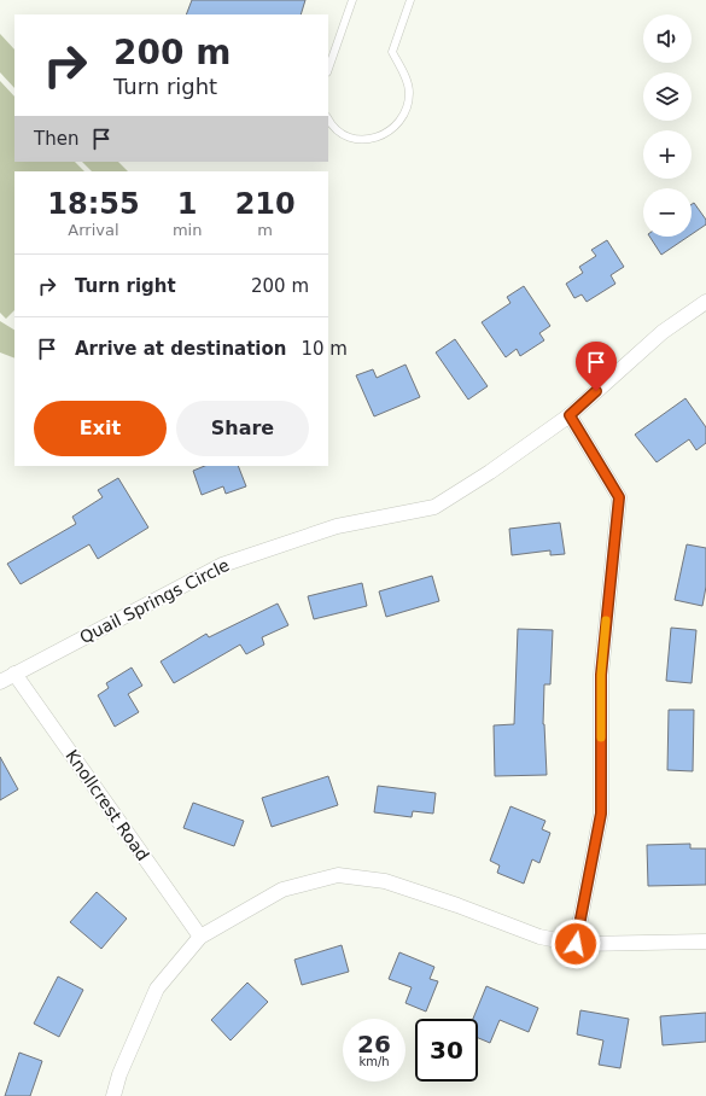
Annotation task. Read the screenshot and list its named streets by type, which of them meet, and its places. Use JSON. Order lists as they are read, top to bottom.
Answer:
{
  "streets": {
    "street": ["Quail Springs Circle", "Knollcrest Road"]
  },
  "crossings": [
    ["Quail Springs Circle", "Knollcrest Road"]
  ],
  "page": {
    "map_buttons": ["+", "−"],
    "turn": ["200 m", "Turn right"],
    "then": "Then",
    "eta": [
      "18:55",
      "Arrival",
      "1",
      "min",
      "210",
      "m"
    ],
    "list": [
      {
        "name": "Turn right",
        "value": "200 m"
      },
      {
        "name": "Arrive at destination",
        "value": "10 m"
      }
    ],
    "buttons": ["Exit", "Share"],
    "speed": "26 km/h",
    "limit": "30"
  }
}
